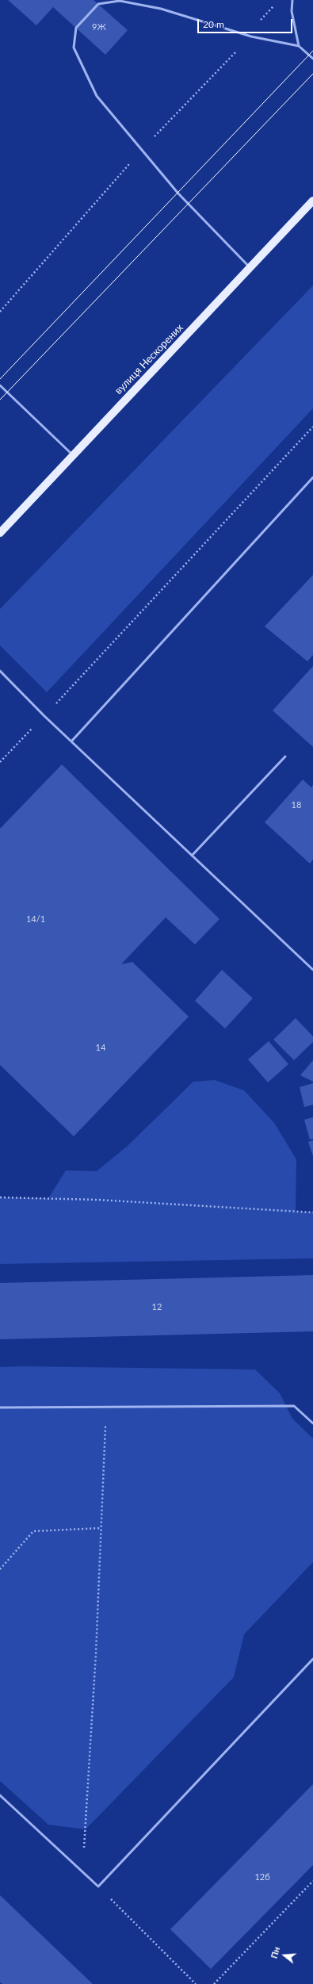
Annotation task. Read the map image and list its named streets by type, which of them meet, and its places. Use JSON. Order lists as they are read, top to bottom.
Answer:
{
  "streets": {
    "main road": ["вулиця Нескорених"]
  },
  "house_numbers": [
    "9Ж",
    "18",
    "14/1",
    "14",
    "12",
    "12б"
  ],
  "scale_bar": "20 m",
  "north": "left"
}
